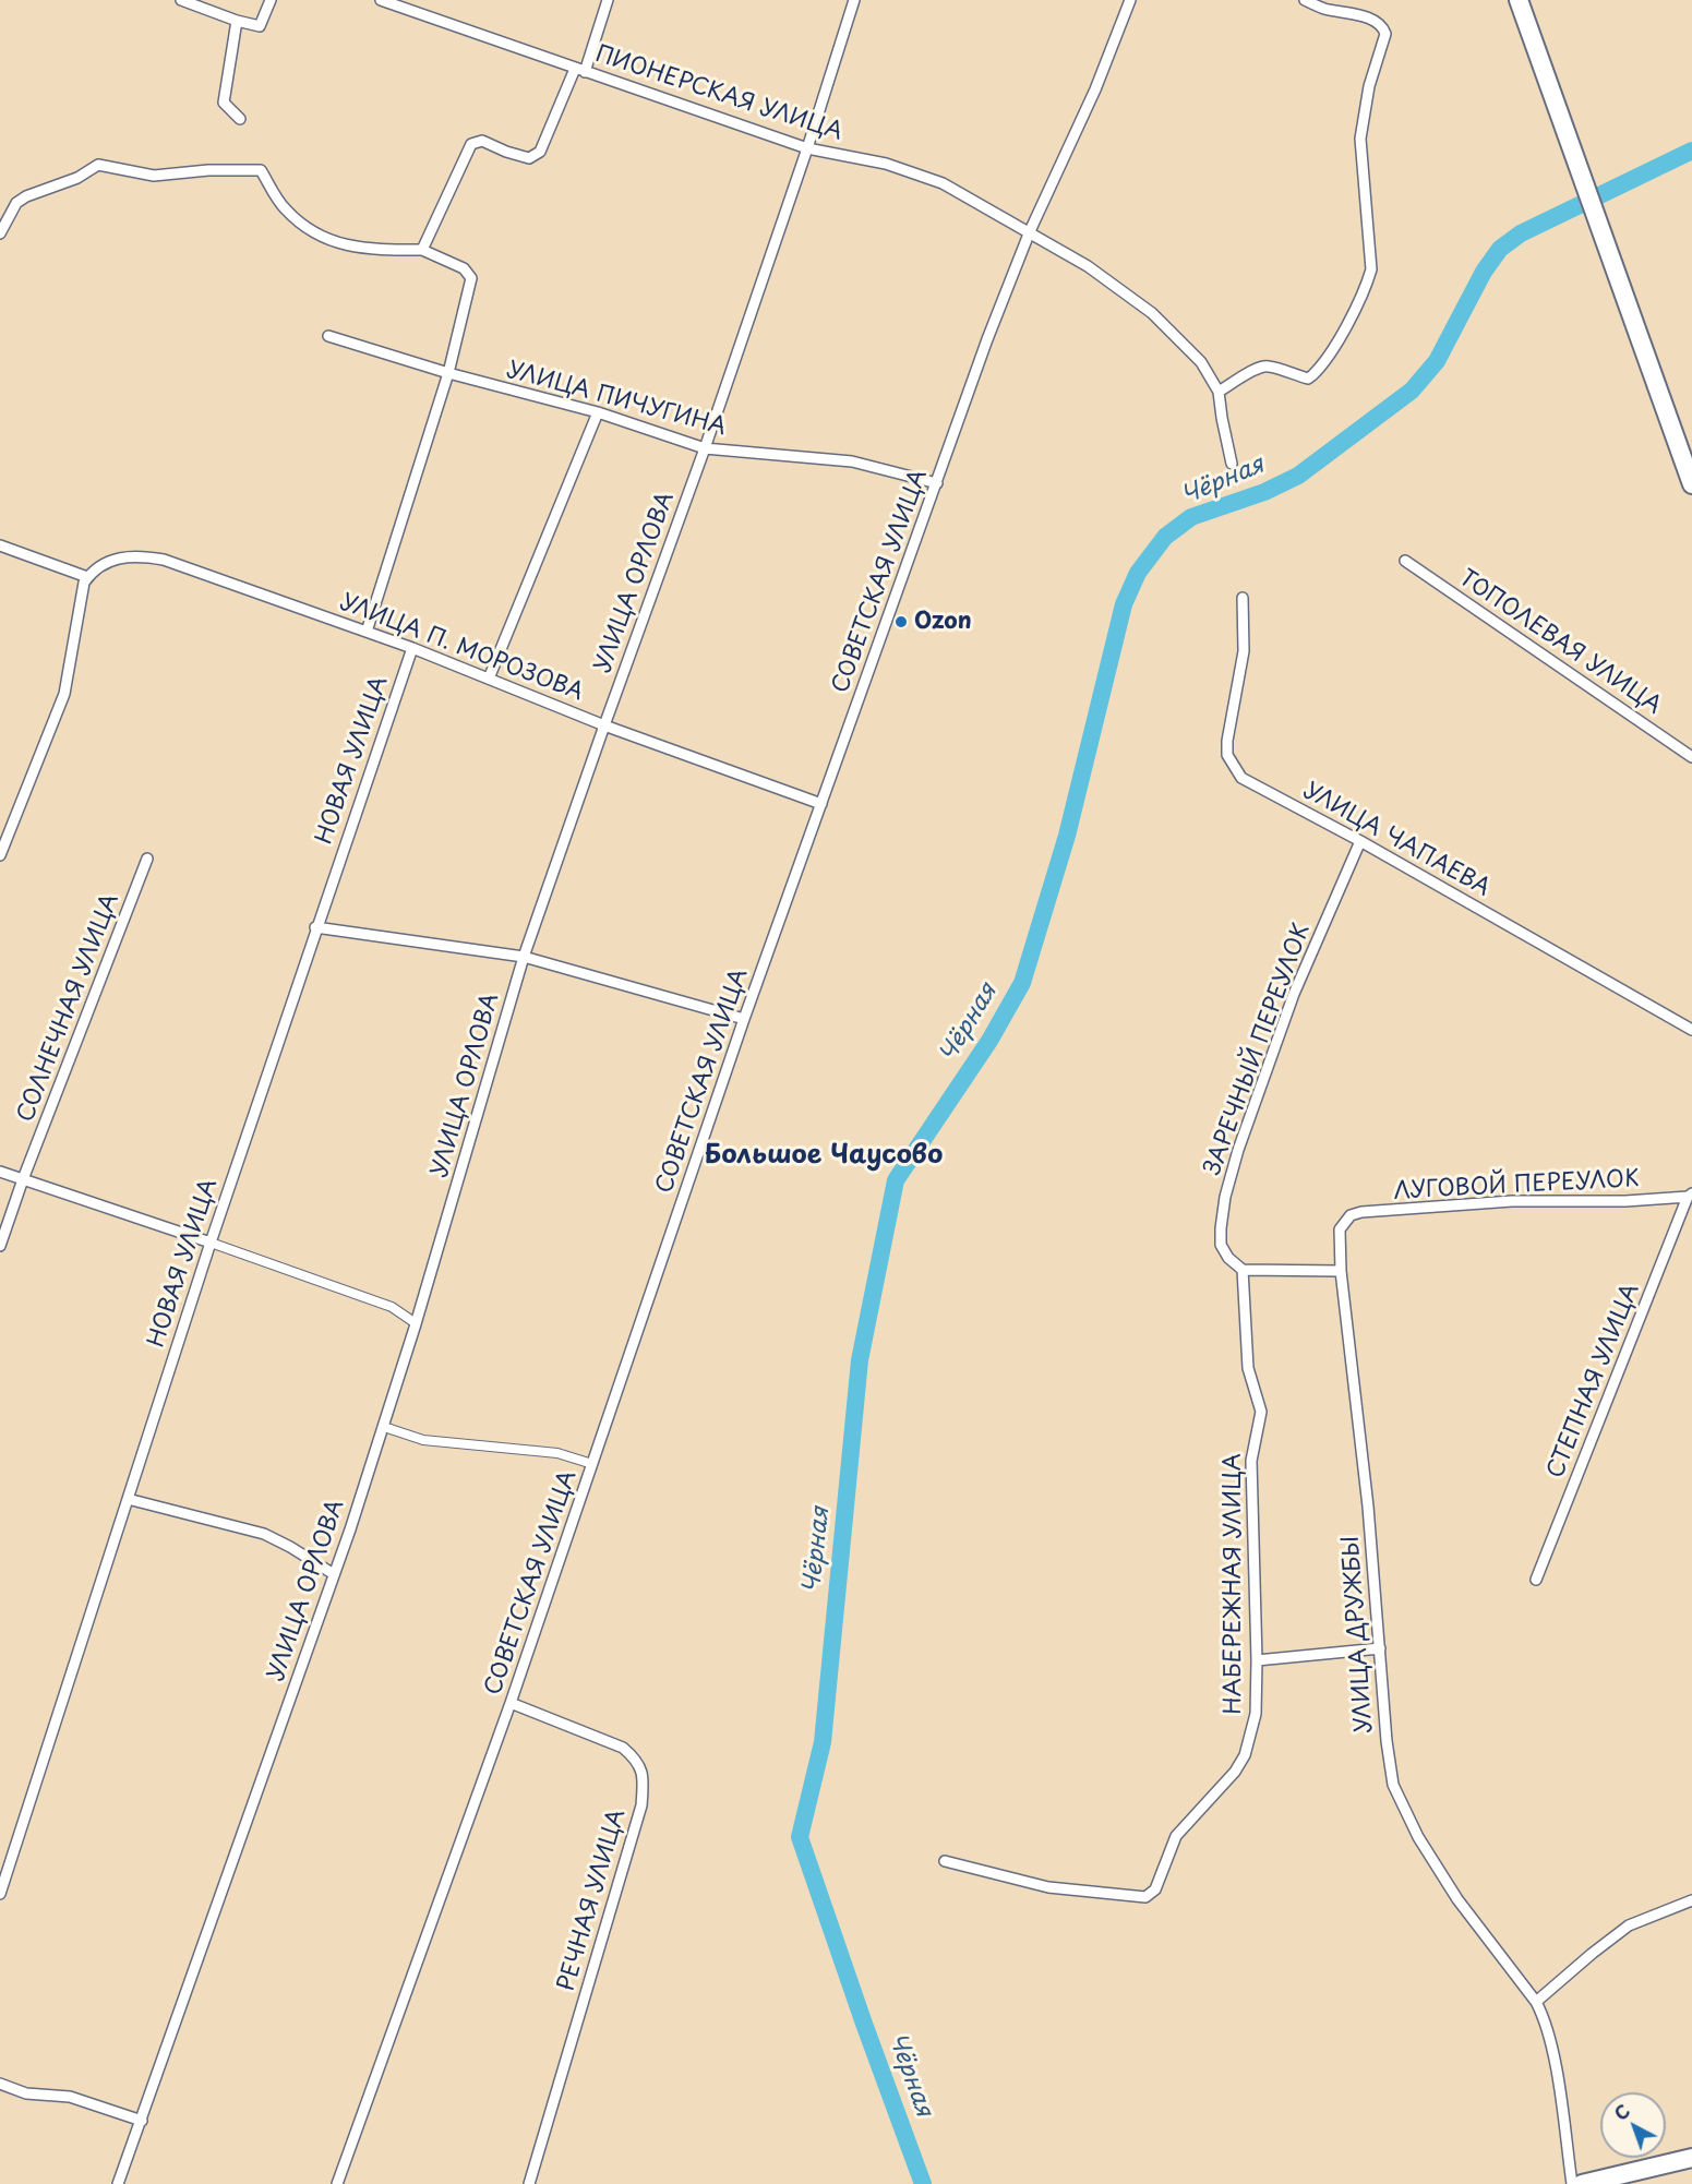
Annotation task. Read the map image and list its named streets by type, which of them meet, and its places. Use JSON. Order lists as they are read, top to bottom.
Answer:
{
  "streets": {
    "street": [
      "ПИОНЕРСКАЯ УЛИЦА",
      "УЛИЦА ПИЧУГИНА",
      "СОВЕТСКАЯ УЛИЦА",
      "УЛИЦА ОРЛОВА",
      "ТОПОЛЕВАЯ УЛИЦА",
      "УЛИЦА П. МОРОЗОВА",
      "НОВАЯ УЛИЦА",
      "УЛИЦА ЧАПАЕВА",
      "СОЛНЕЧНАЯ УЛИЦА",
      "ЗАРЕЧНЫЙ ПЕРЕУЛОК",
      "ЛУГОВОЙ ПЕРЕУЛОК",
      "СТЕПНАЯ УЛИЦА",
      "НАБЕРЕЖНАЯ УЛИЦА",
      "УЛИЦА ДРУЖБЫ",
      "РЕЧНАЯ УЛИЦА"
    ]
  },
  "crossings": [
    ["ПИОНЕРСКАЯ УЛИЦА", "СОВЕТСКАЯ УЛИЦА"],
    ["ПИОНЕРСКАЯ УЛИЦА", "УЛИЦА ОРЛОВА"],
    ["УЛИЦА ПИЧУГИНА", "СОВЕТСКАЯ УЛИЦА"],
    ["УЛИЦА ПИЧУГИНА", "УЛИЦА ОРЛОВА"],
    ["СОВЕТСКАЯ УЛИЦА", "УЛИЦА П. МОРОЗОВА"],
    ["СОВЕТСКАЯ УЛИЦА", "РЕЧНАЯ УЛИЦА"],
    ["УЛИЦА ОРЛОВА", "УЛИЦА П. МОРОЗОВА"],
    ["УЛИЦА П. МОРОЗОВА", "НОВАЯ УЛИЦА"],
    ["УЛИЦА ЧАПАЕВА", "ЗАРЕЧНЫЙ ПЕРЕУЛОК"],
    ["ЗАРЕЧНЫЙ ПЕРЕУЛОК", "НАБЕРЕЖНАЯ УЛИЦА"],
    ["ЛУГОВОЙ ПЕРЕУЛОК", "СТЕПНАЯ УЛИЦА"],
    ["ЛУГОВОЙ ПЕРЕУЛОК", "УЛИЦА ДРУЖБЫ"]
  ],
  "districts": ["Большое Чаусово"],
  "water": ["Чёрная"],
  "places": ["Ozon"],
  "north": "top left"
}
